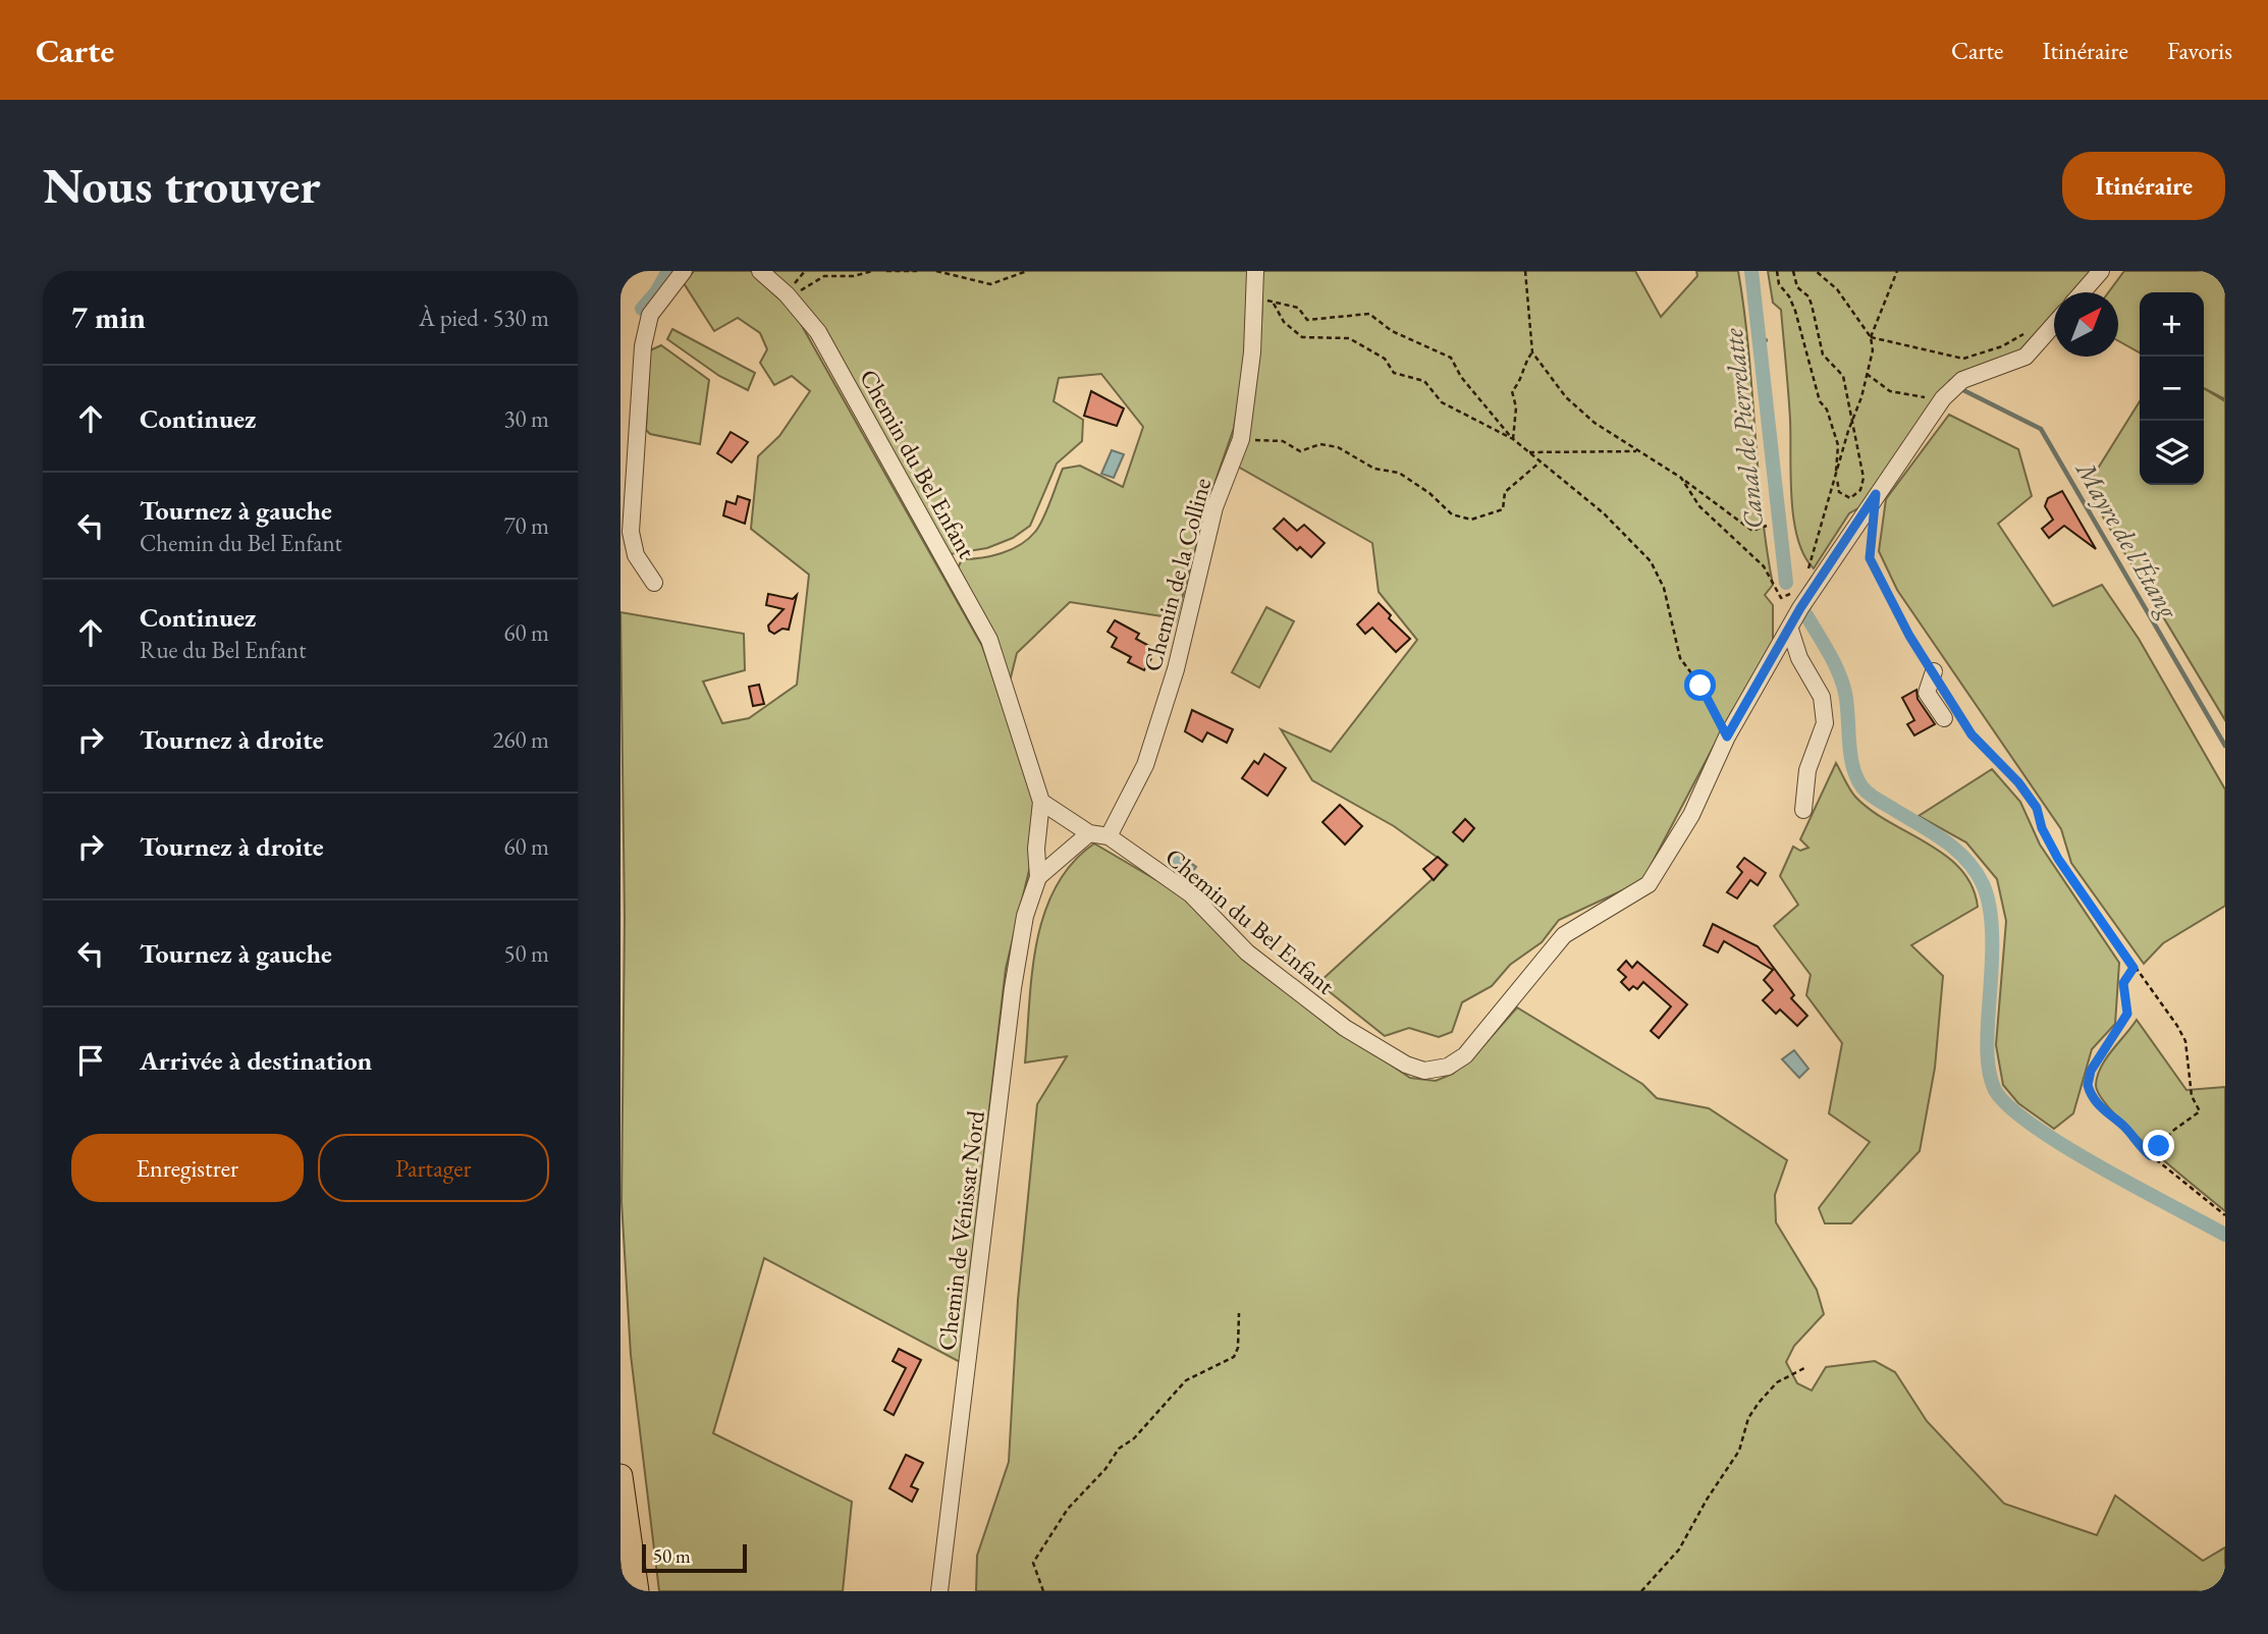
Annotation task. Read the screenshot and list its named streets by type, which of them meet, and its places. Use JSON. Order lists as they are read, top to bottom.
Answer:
{
  "streets": {
    "street": ["Chemin du Bel Enfant", "Chemin de la Colline", "Chemin de Vénissat Nord"]
  },
  "crossings": [
    ["Chemin du Bel Enfant", "Chemin de la Colline"],
    ["Chemin du Bel Enfant", "Chemin de Vénissat Nord"]
  ],
  "water": ["Canal de Pierrelatte", "Mayre de l'Étang"],
  "scale_bar": "50 m",
  "north": "top right",
  "page": {
    "header": "Carte",
    "nav": ["Carte", "Itinéraire", "Favoris"],
    "buttons": [
      "Itinéraire",
      ["Enregistrer", "Partager"]
    ],
    "title": "Nous trouver",
    "heading": ["7 min", "À pied · 530 m"],
    "map_buttons": ["+", "−"],
    "list": [
      ["Continuez", "30 m"],
      ["Tournez à gauche", "Chemin du Bel Enfant", "70 m"],
      ["Continuez", "Rue du Bel Enfant", "60 m"],
      ["Tournez à droite", "260 m"],
      ["Tournez à droite", "60 m"],
      ["Tournez à gauche", "50 m"],
      "Arrivée à destination"
    ],
    "scale": "50 m"
  }
}
